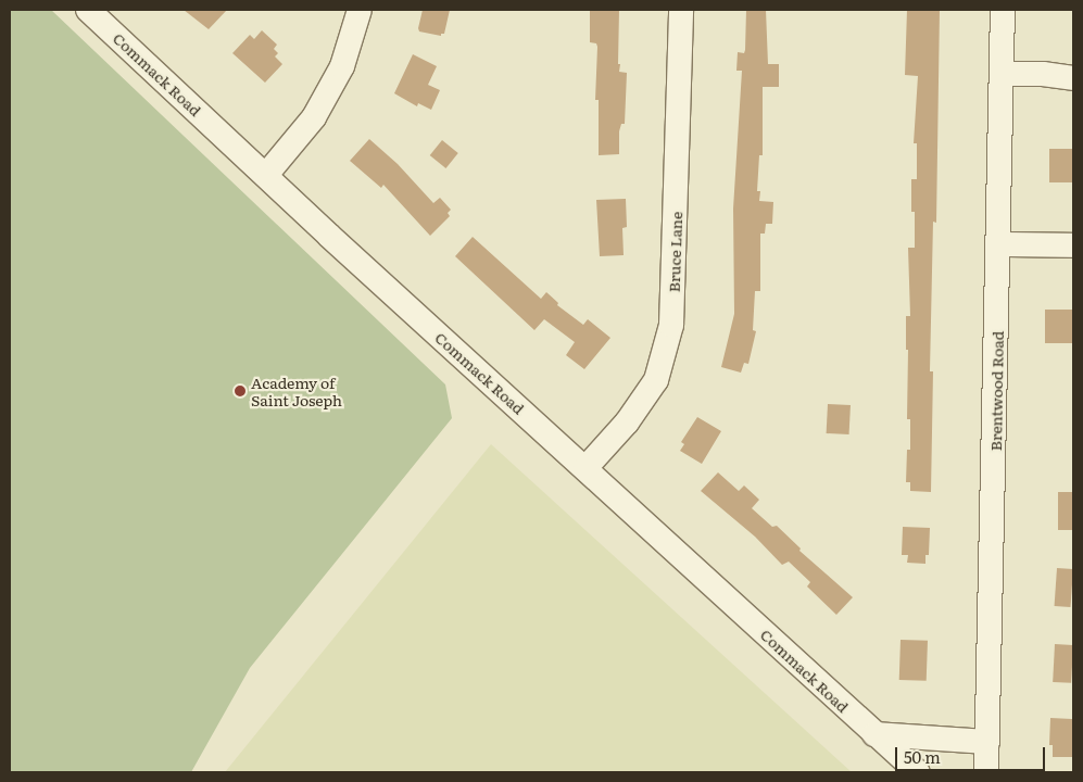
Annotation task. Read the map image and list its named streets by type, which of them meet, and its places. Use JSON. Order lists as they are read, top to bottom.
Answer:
{
  "streets": {
    "street": ["Commack Road", "Bruce Lane", "Brentwood Road"]
  },
  "crossings": [
    ["Commack Road", "Bruce Lane"]
  ],
  "places": ["Academy of Saint Joseph"],
  "scale_bar": "50 m"
}
